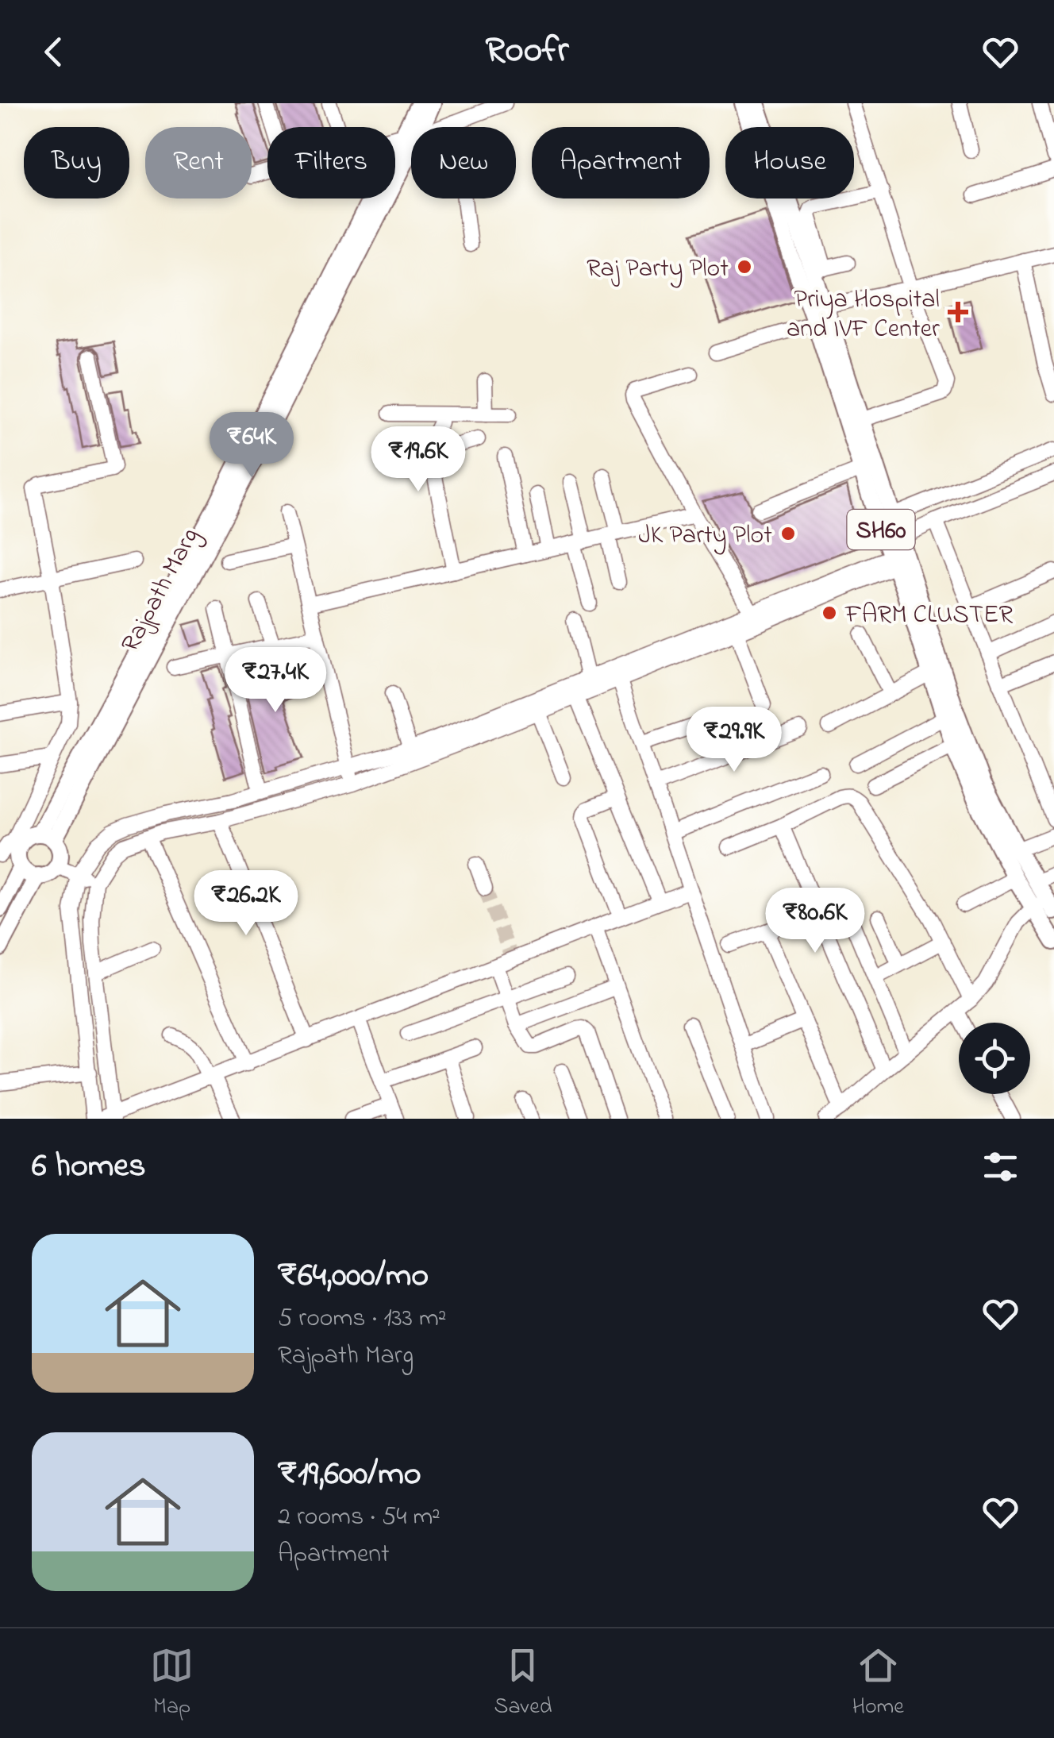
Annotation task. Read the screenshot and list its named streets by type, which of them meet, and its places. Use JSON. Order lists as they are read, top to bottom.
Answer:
{
  "streets": {
    "main road": ["SH60", "Rajpath Marg"]
  },
  "places": {
    "other": ["Raj Party Plot", "JK Party Plot", "FARM CLUSTER"],
    "health": ["Priya Hospital and IVF Center"]
  },
  "page": {
    "header": "Roofr",
    "chip": [
      "Buy",
      "Rent",
      "Filters",
      "New",
      "Apartment",
      "House"
    ],
    "price": [
      "₹64K",
      "₹19.6K",
      "₹27.4K",
      "₹29.9K",
      "₹26.2K",
      "₹80.6K"
    ],
    "heading": "6 homes",
    "list": [
      {
        "name": "₹64,000/mo",
        "note": "5 rooms · 133 m² · Rajpath Marg"
      },
      {
        "name": "₹19,600/mo",
        "note": "2 rooms · 54 m² · Apartment"
      }
    ],
    "tabs": ["Map", "Saved", "Home"]
  }
}
